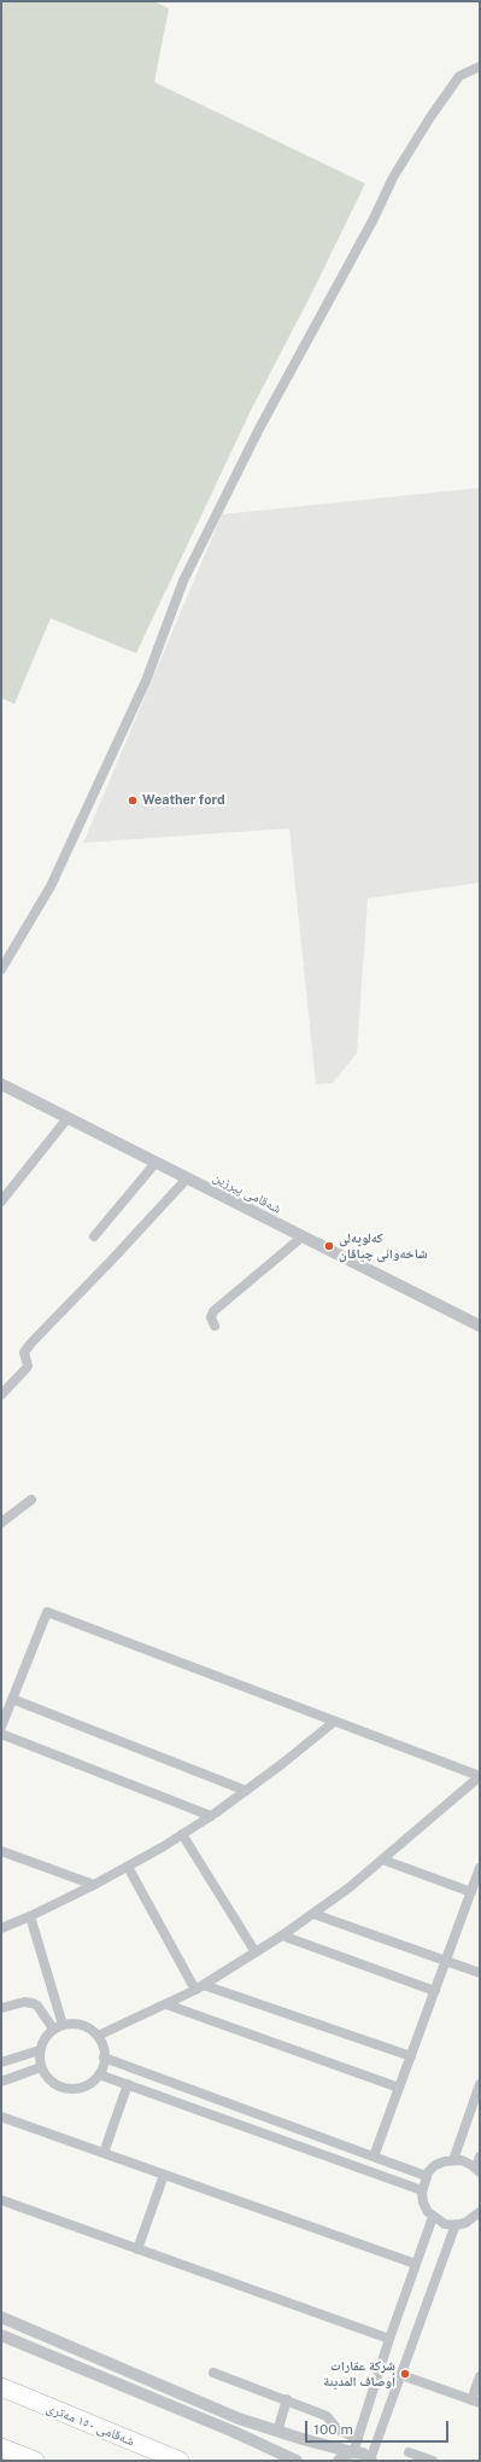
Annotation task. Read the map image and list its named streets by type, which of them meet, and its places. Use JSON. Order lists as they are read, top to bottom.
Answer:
{
  "streets": {
    "highway": ["شەقامی ١٥٠ مەتری"],
    "street": ["شەقامی پیرزین"]
  },
  "places": ["Weather ford", "کەلوپەلی شاخەوانی چیاڤان", "شركة عقارات أوصاف المدينة"],
  "scale_bar": "100 m"
}
